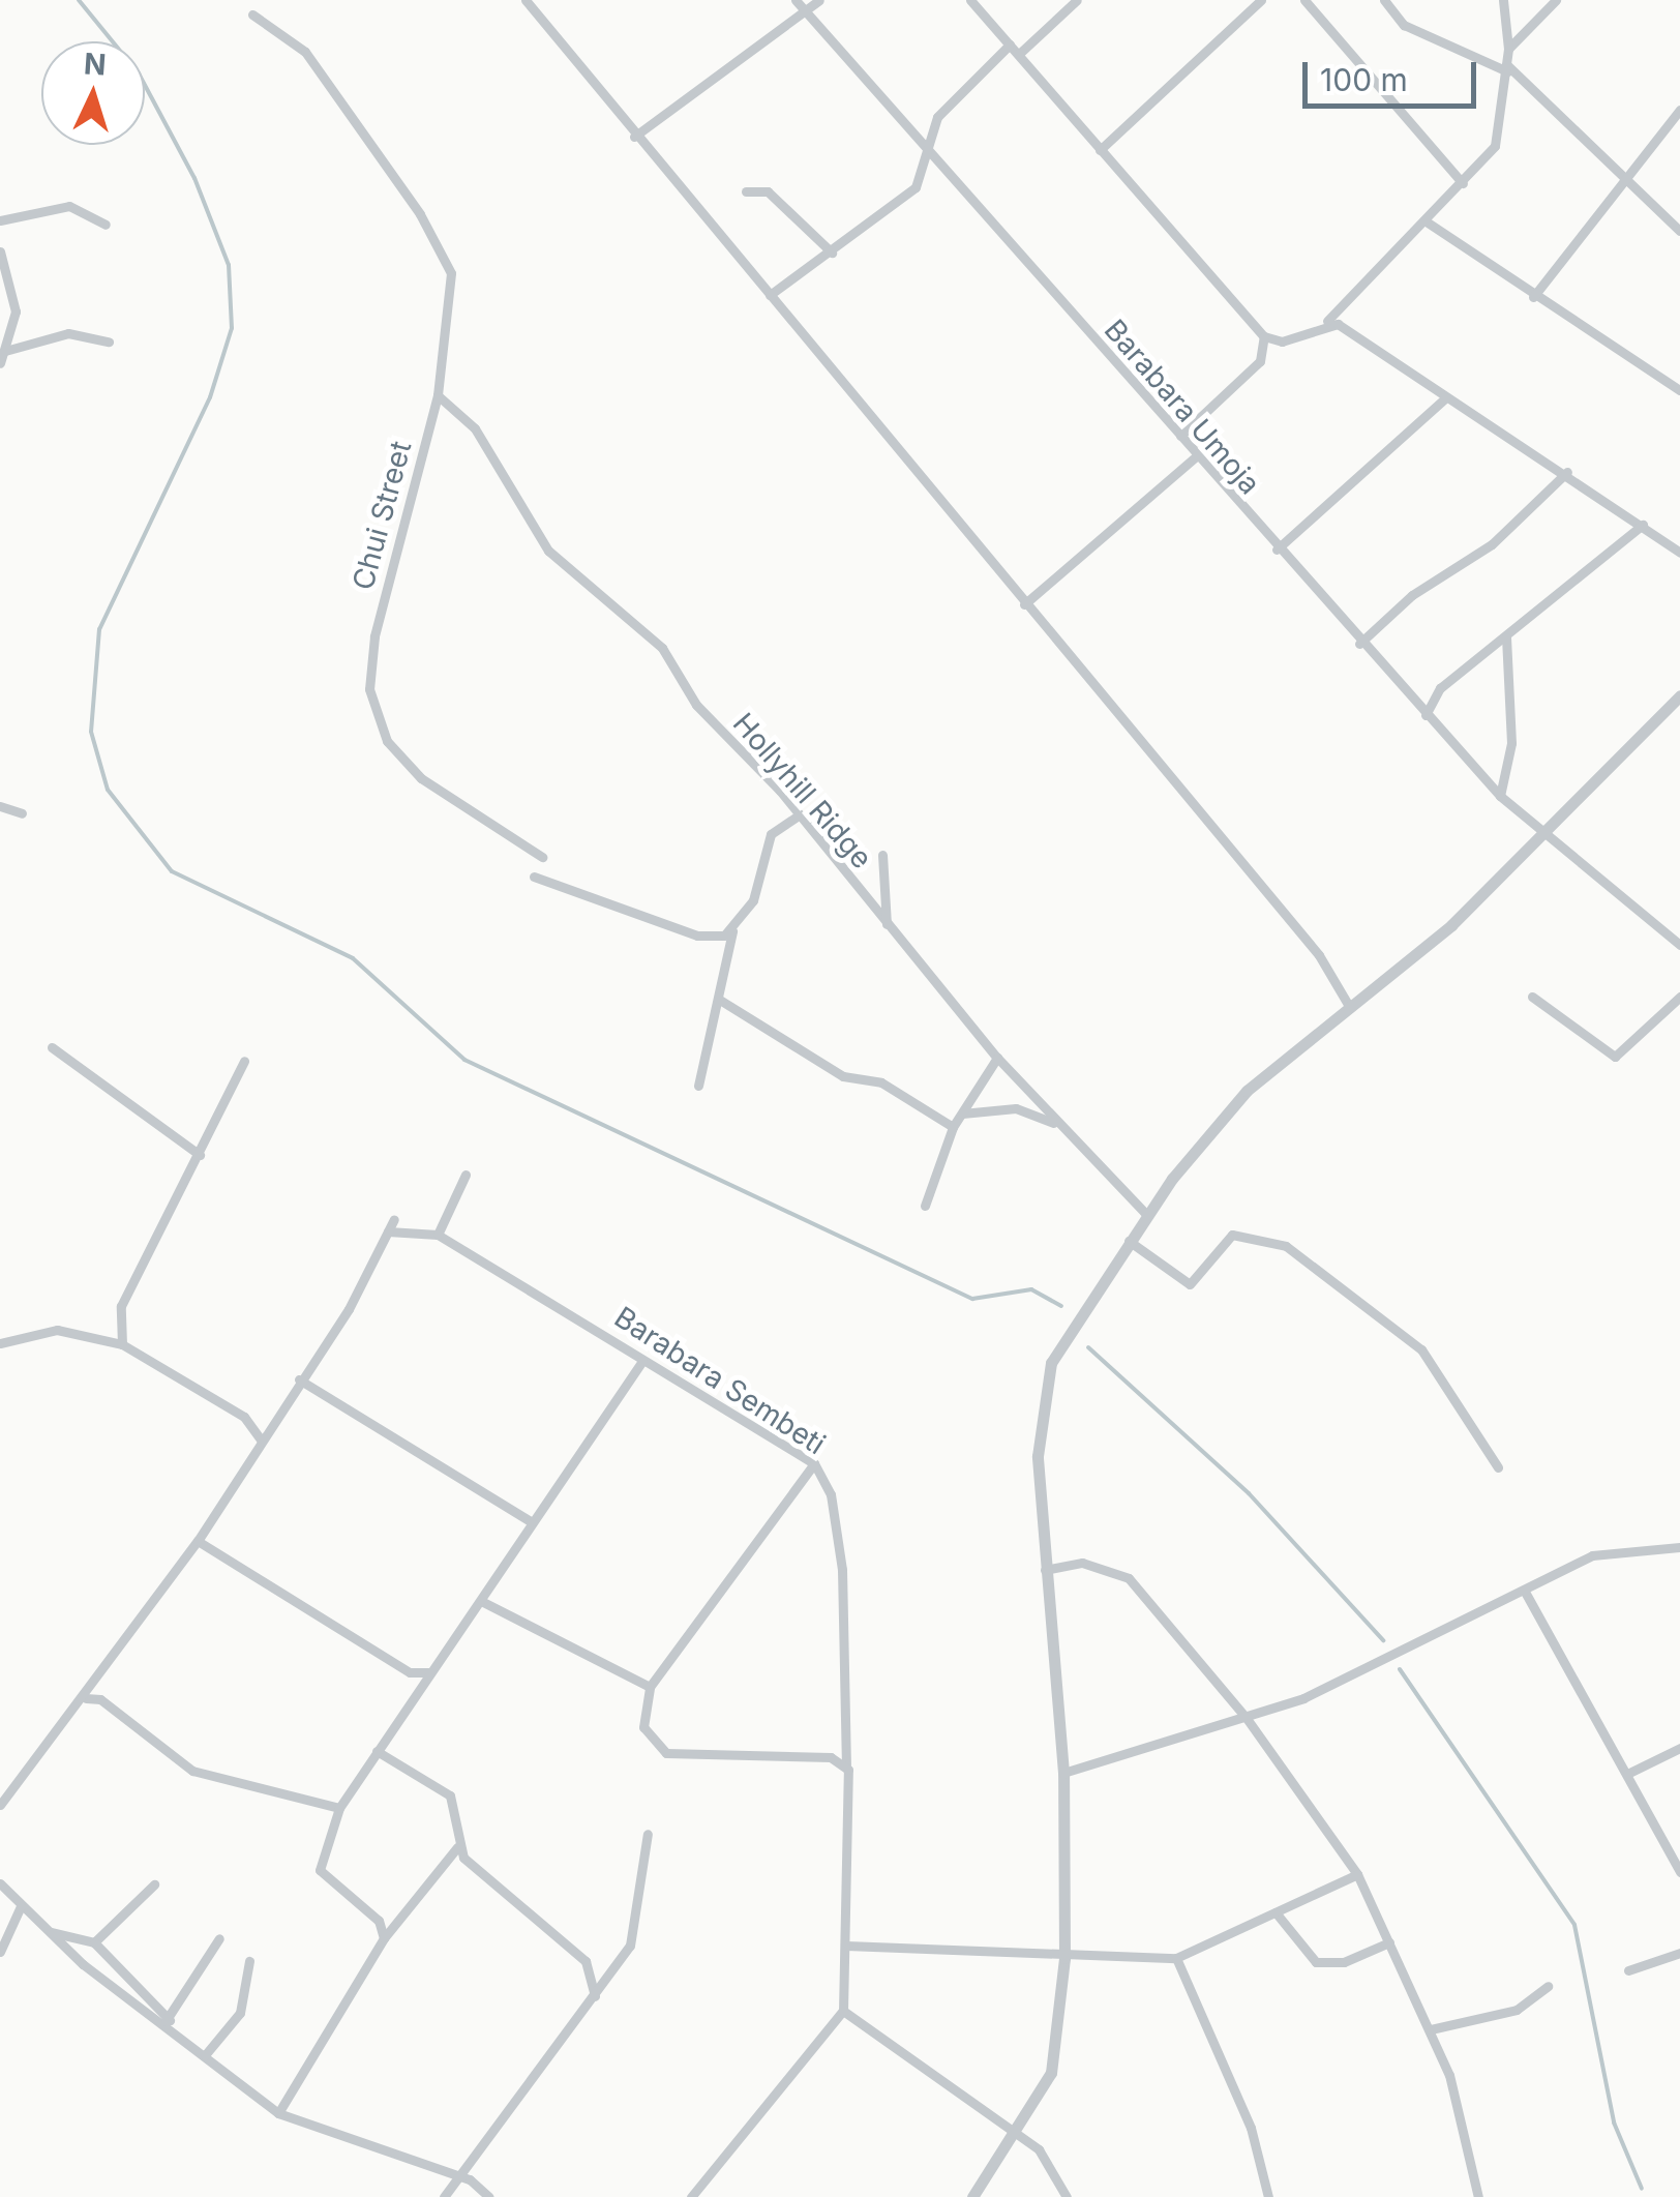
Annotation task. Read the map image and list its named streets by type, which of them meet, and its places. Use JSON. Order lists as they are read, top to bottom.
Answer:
{
  "streets": {
    "street": [
      "Barabara Umoja",
      "Chui Street",
      "Hollyhill Ridge",
      "Barabara Sembeti"
    ]
  },
  "crossings": [
    ["Chui Street", "Hollyhill Ridge"]
  ],
  "scale_bar": "100 m",
  "north": "top"
}
